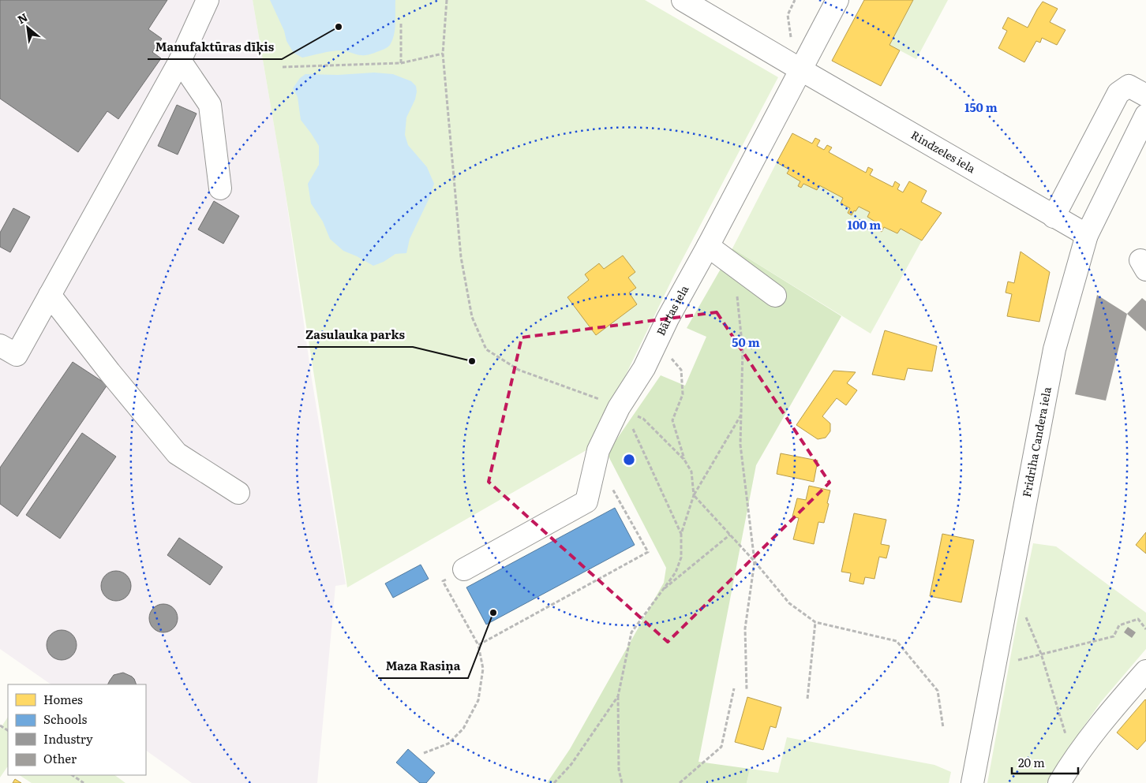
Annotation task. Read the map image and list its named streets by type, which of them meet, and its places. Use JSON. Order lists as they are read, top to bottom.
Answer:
{
  "streets": {
    "street": ["Rindzeles iela", "Bārtas iela", "Fridriha Candera iela"]
  },
  "crossings": [
    ["Rindzeles iela", "Bārtas iela"],
    ["Rindzeles iela", "Fridriha Candera iela"]
  ],
  "places": ["Manufaktūras dīķis", "Zasulauka parks", "Maza Rasiņa"],
  "legend": [
    "Homes",
    "Schools",
    "Industry",
    "Other"
  ],
  "scale_bar": "20 m",
  "north": "top left",
  "rings": ["150 m", "100 m", "50 m"]
}
